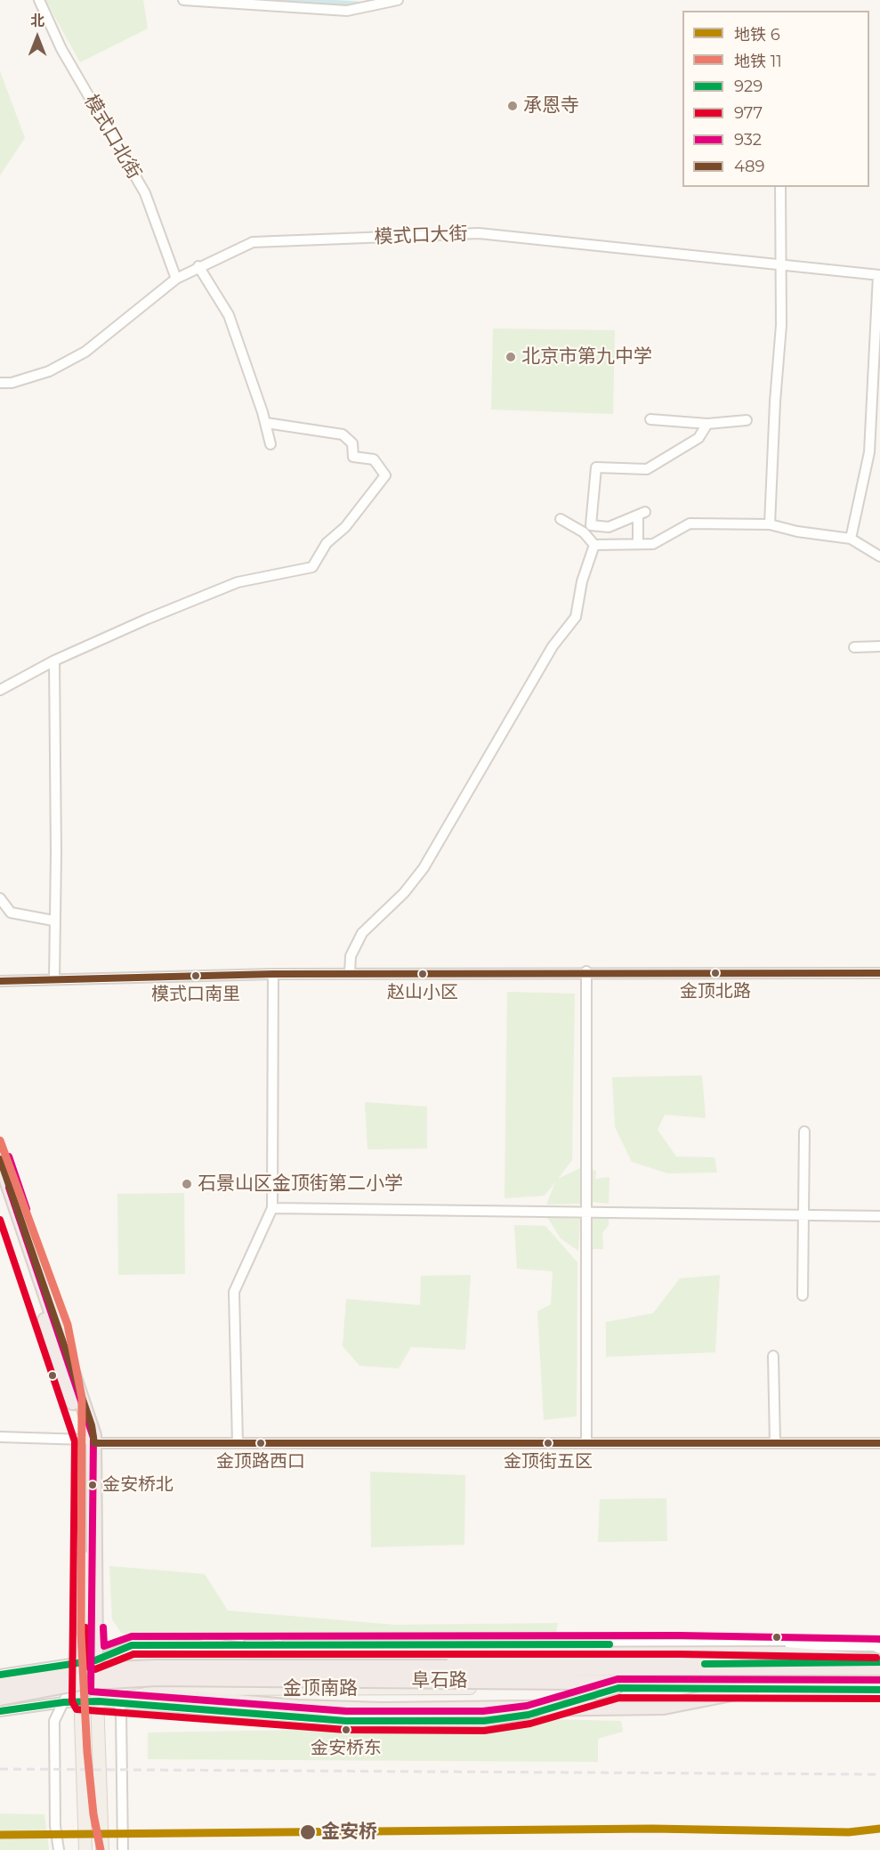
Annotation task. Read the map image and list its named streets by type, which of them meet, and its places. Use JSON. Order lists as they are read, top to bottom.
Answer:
{
  "streets": {
    "highway": ["阜石路"],
    "main road": ["金顶南路"],
    "street": ["模式口北街", "模式口大街"]
  },
  "crossings": [
    ["模式口北街", "模式口大街"]
  ],
  "places": [
    "承恩寺",
    "北京市第九中学",
    "金顶北路",
    "赵山小区",
    "模式口南里",
    "石景山区金顶街第二小学",
    "金顶路西口",
    "金顶街五区",
    "金安桥北",
    "金安桥东",
    "金安桥"
  ],
  "lines": [
    "transit line 489",
    "metro line 11",
    "transit line 932",
    "transit line 977",
    "transit line 929",
    "metro line 6"
  ],
  "legend": [
    "地铁 6",
    "地铁 11",
    "929",
    "977",
    "932",
    "489"
  ],
  "north": "top"
}
